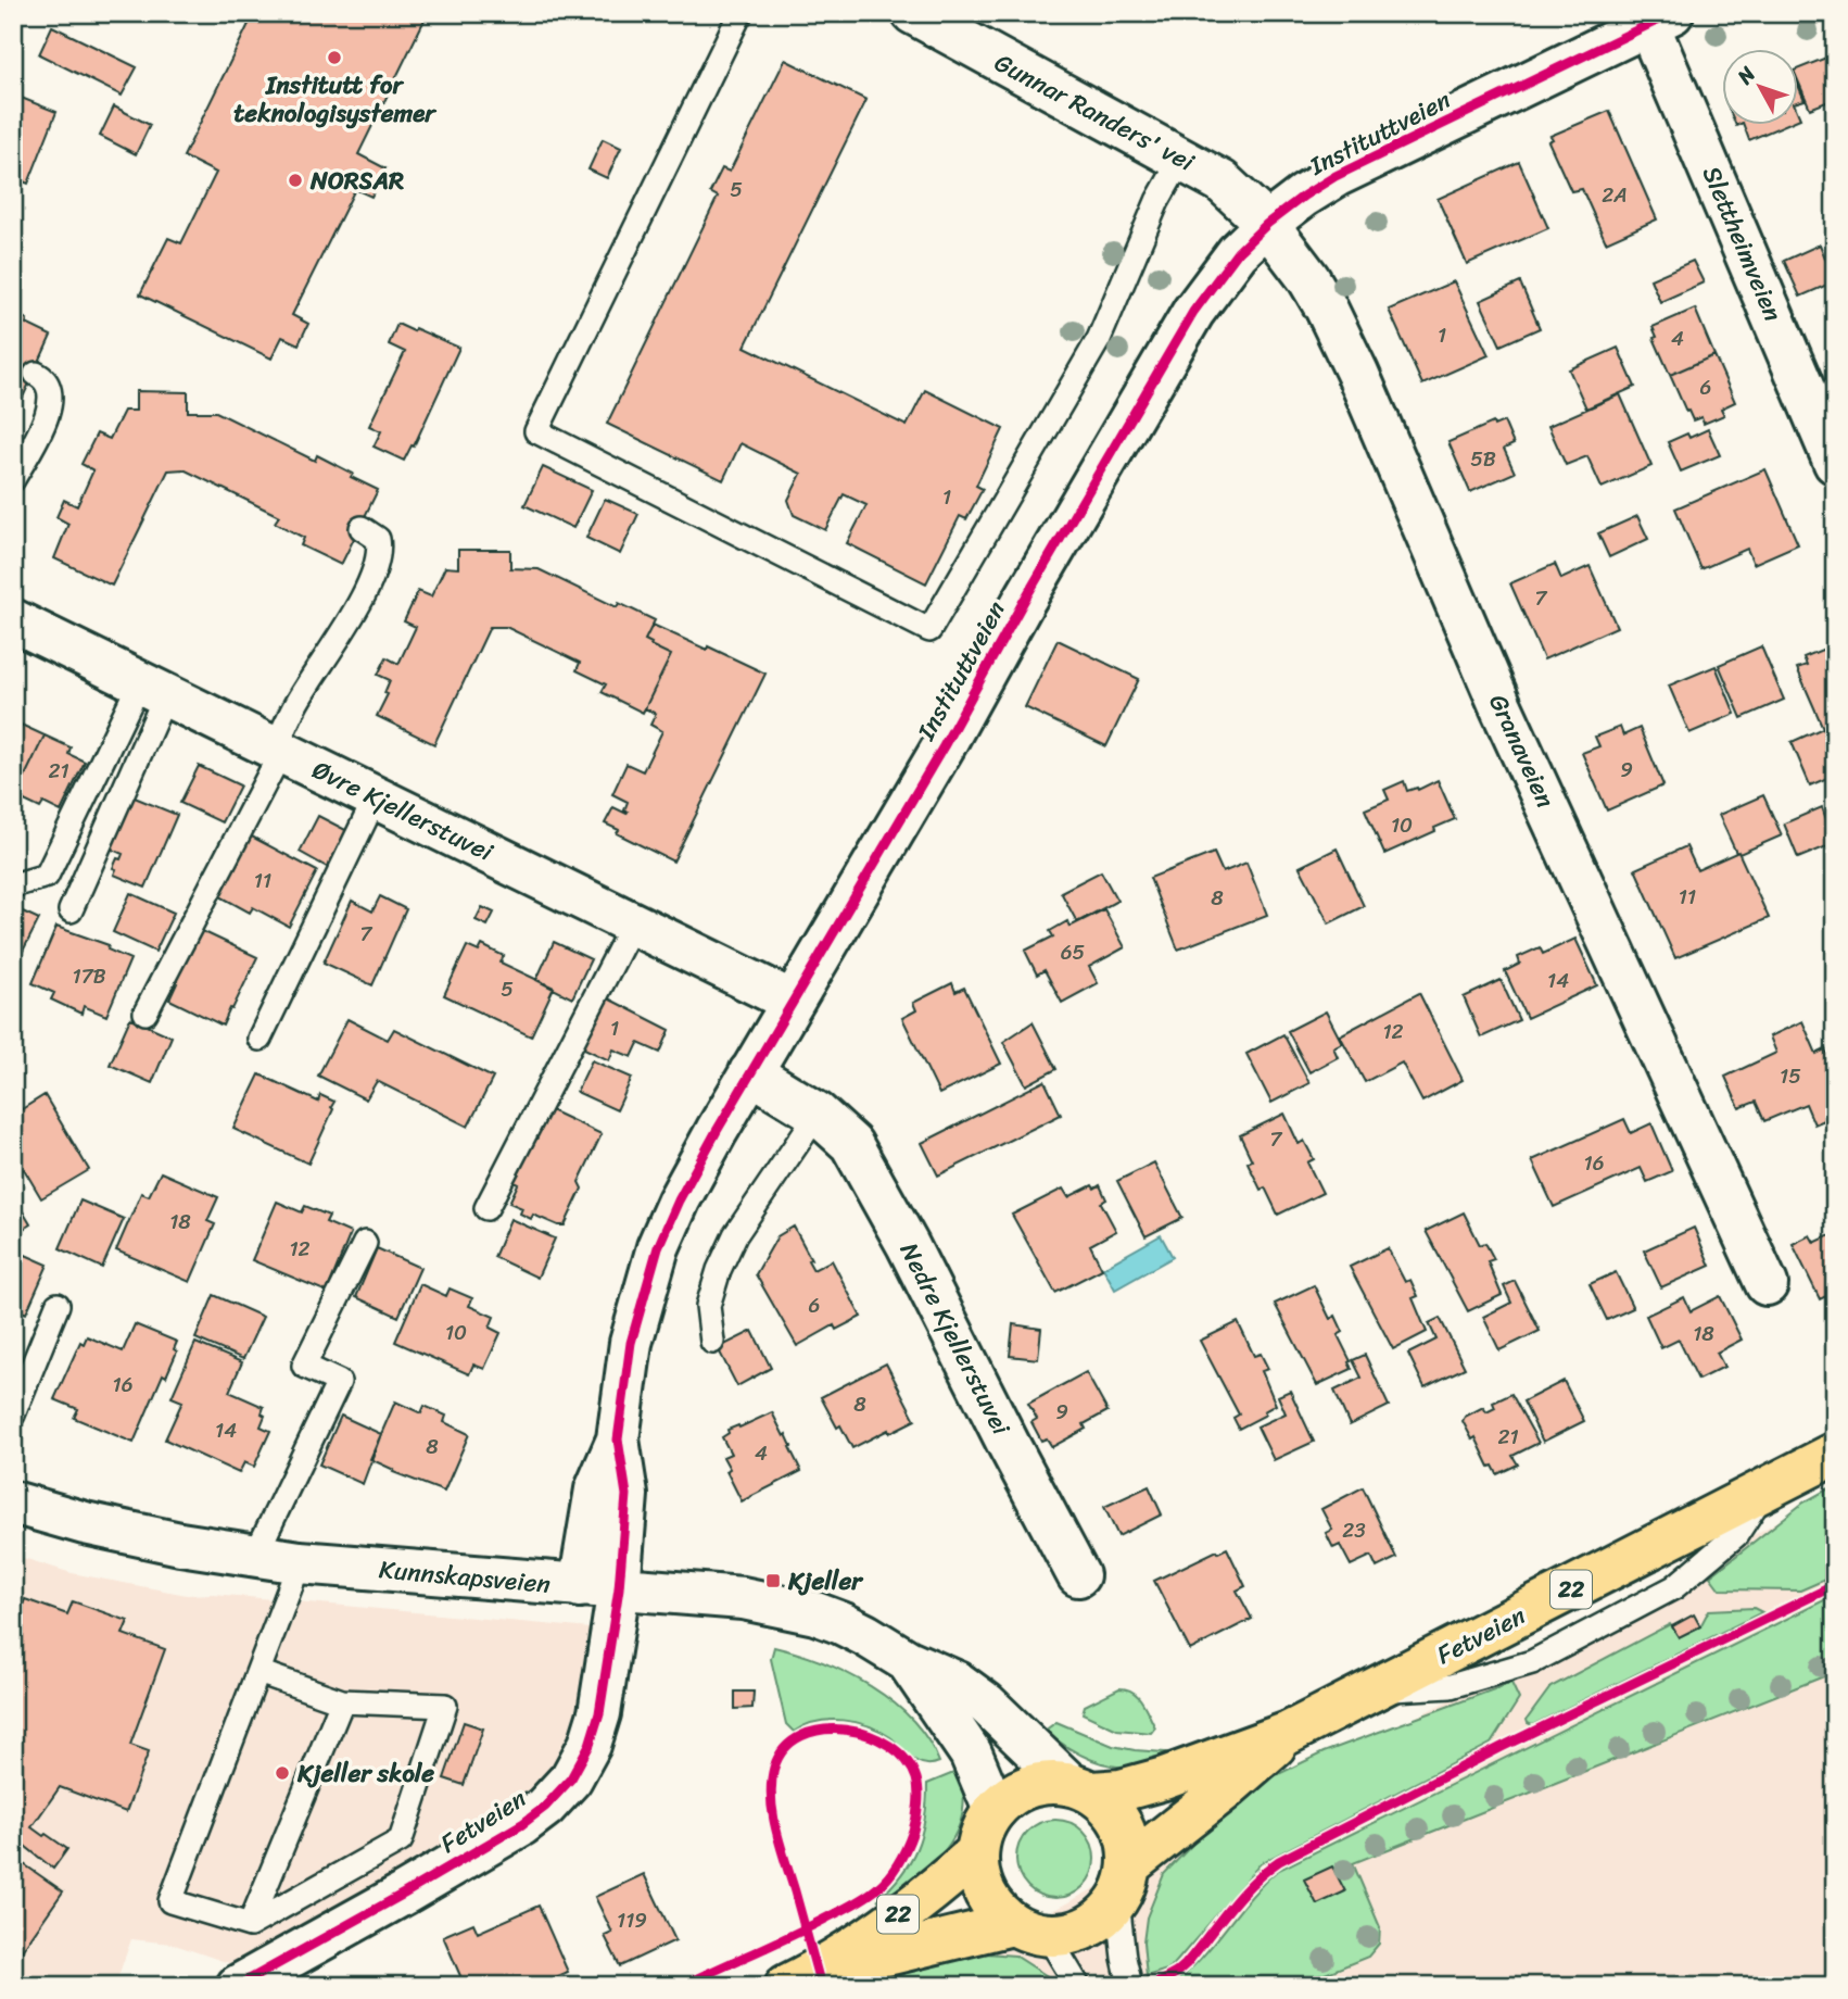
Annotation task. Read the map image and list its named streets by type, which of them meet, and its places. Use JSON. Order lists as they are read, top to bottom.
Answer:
{
  "streets": {
    "highway": ["22", "Fetveien"],
    "street": [
      "Gunnar Randers' vei",
      "Instituttveien",
      "Slettheimveien",
      "Granaveien",
      "Øvre Kjellerstuvei",
      "Nedre Kjellerstuvei",
      "Kunnskapsveien"
    ]
  },
  "crossings": [
    ["Gunnar Randers' vei", "Instituttveien"],
    ["Gunnar Randers' vei", "Granaveien"],
    ["Instituttveien", "Slettheimveien"],
    ["Instituttveien", "Granaveien"],
    ["Instituttveien", "Øvre Kjellerstuvei"],
    ["Instituttveien", "Nedre Kjellerstuvei"],
    ["Instituttveien", "Kunnskapsveien"],
    ["Instituttveien", "Fetveien"],
    ["Kunnskapsveien", "22"],
    ["Kunnskapsveien", "Fetveien"],
    ["22", "Fetveien"]
  ],
  "places": {
    "other": ["Institutt for teknologisystemer", "NORSAR", "Kjeller skole"],
    "transit": ["Kjeller"]
  },
  "house_numbers": [
    "5",
    "2A",
    "1",
    "4",
    "6",
    "5B",
    "1",
    "7",
    "9",
    "21",
    "10",
    "11",
    "11",
    "8",
    "7",
    "65",
    "17B",
    "14",
    "5",
    "1",
    "12",
    "15",
    "7",
    "16",
    "18",
    "12",
    "6",
    "10",
    "18",
    "16",
    "8",
    "9",
    "14",
    "21",
    "8",
    "4",
    "23",
    "119"
  ],
  "north": "top left"
}
